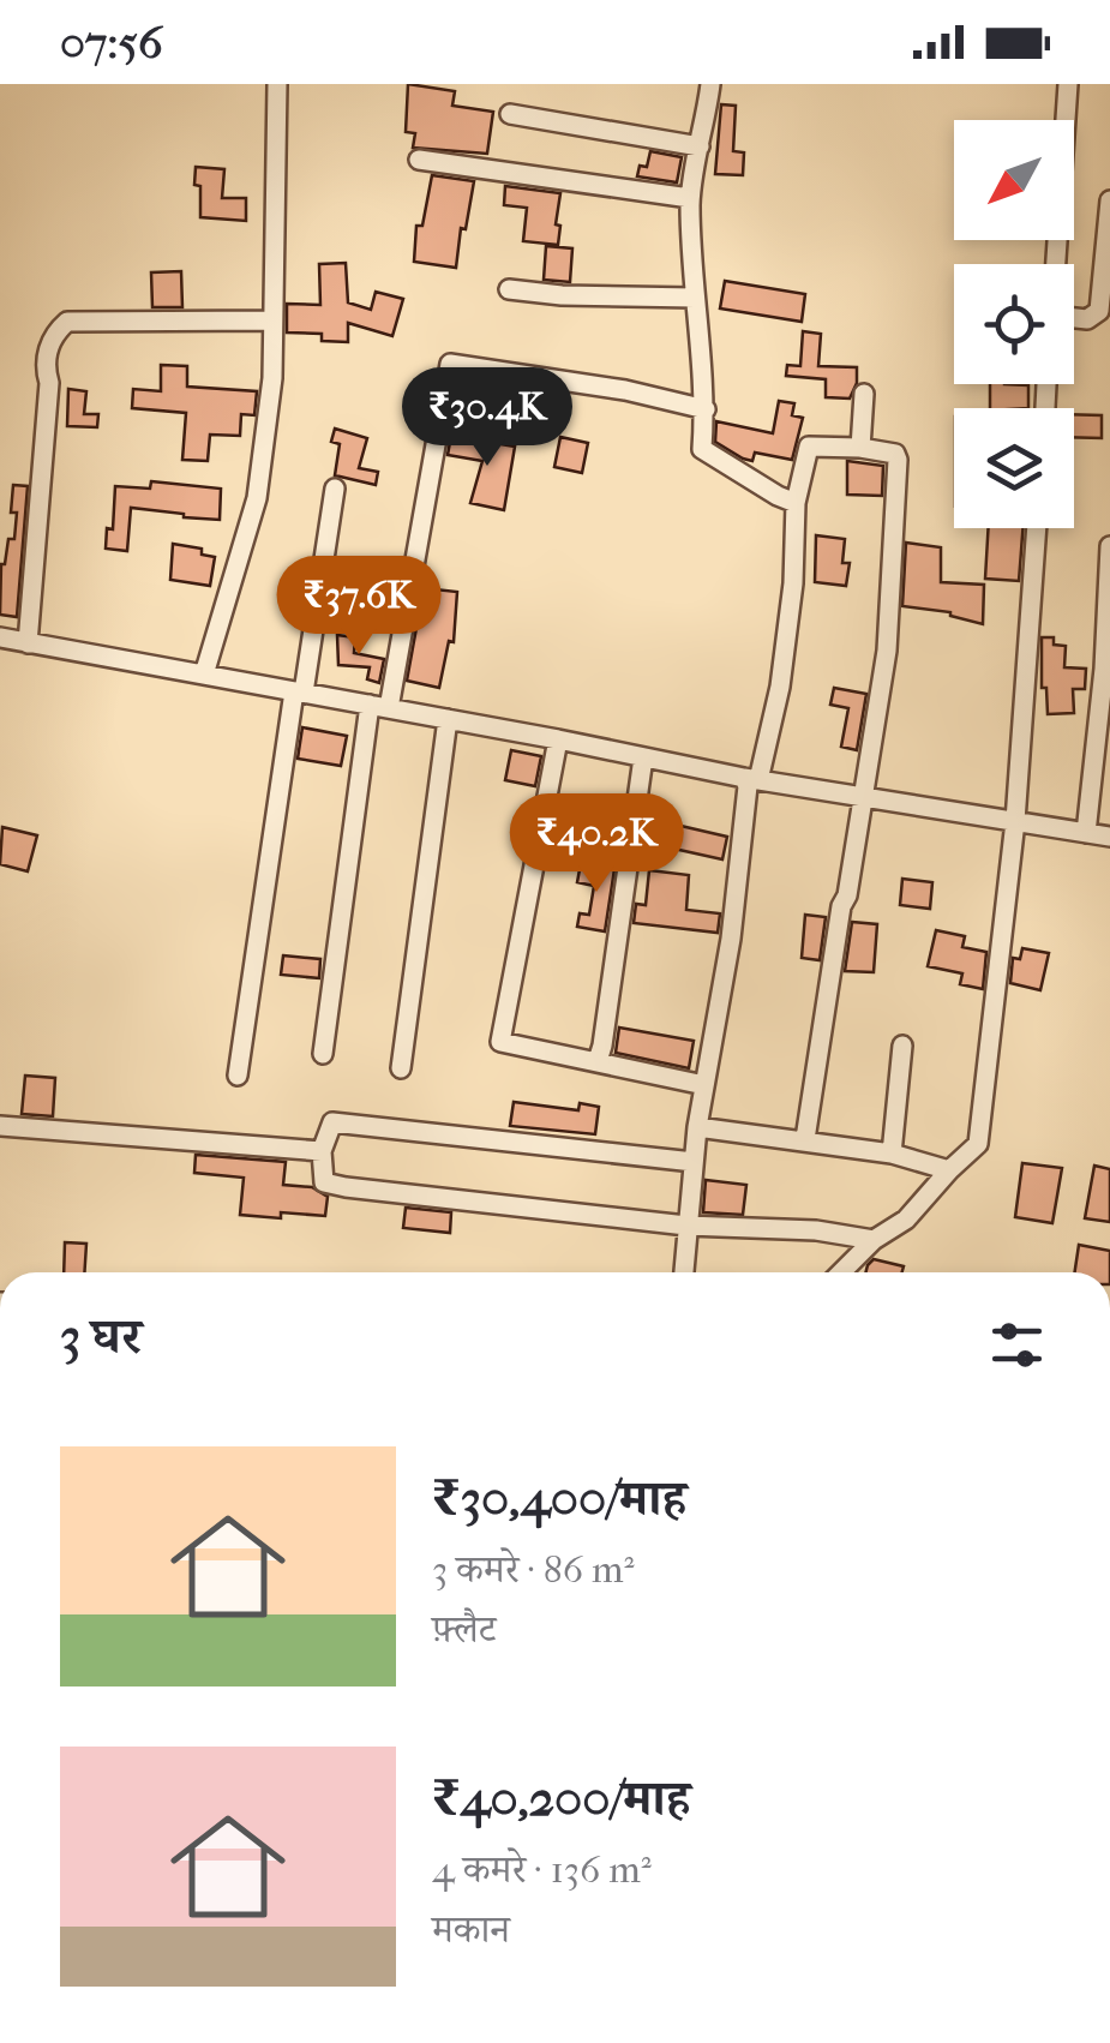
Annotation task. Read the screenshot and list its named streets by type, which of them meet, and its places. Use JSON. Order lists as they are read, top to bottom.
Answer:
{
  "north": "bottom left",
  "page": {
    "status": "07:56",
    "price": ["₹30.4K", "₹37.6K", "₹40.2K"],
    "heading": "3 घर",
    "list": [
      {
        "name": "₹30,400/माह",
        "note": "3 कमरे · 86 m² · फ़्लैट"
      },
      {
        "name": "₹40,200/माह",
        "note": "4 कमरे · 136 m² · मकान"
      }
    ]
  }
}
